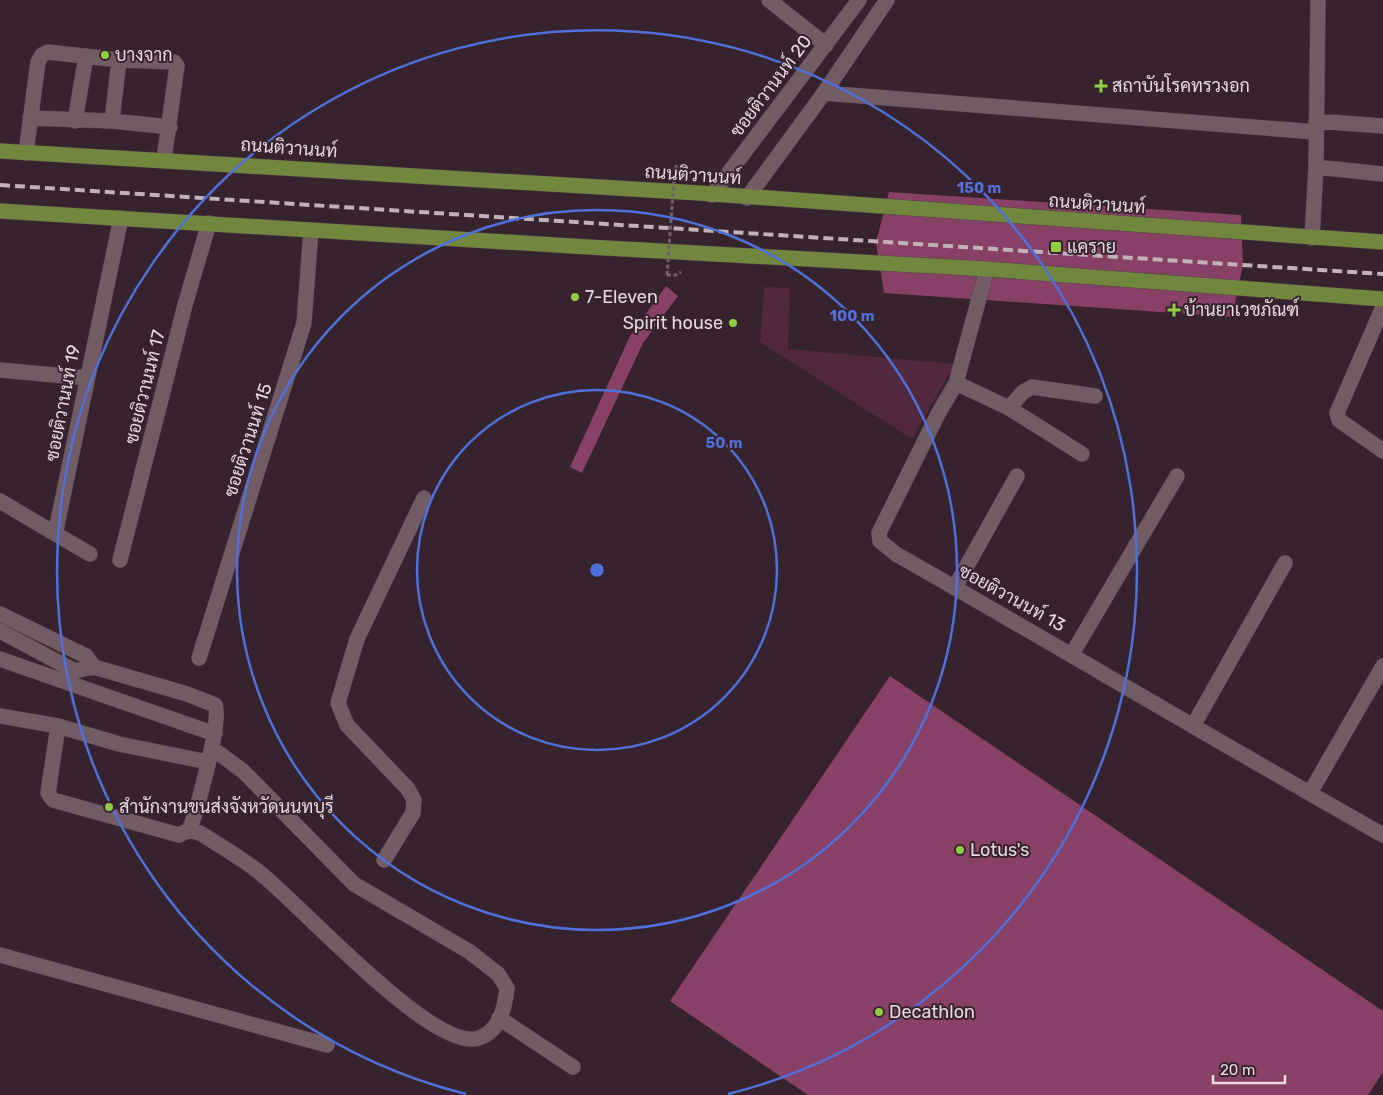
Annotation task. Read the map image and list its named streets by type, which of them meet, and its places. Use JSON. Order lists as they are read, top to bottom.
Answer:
{
  "streets": {
    "main road": ["ถนนติวานนท์"],
    "street": [
      "ซอยติวานนท์ 20",
      "ซอยติวานนท์ 17",
      "ซอยติวานนท์ 19",
      "ซอยติวานนท์ 15",
      "ซอยติวานนท์ 13"
    ]
  },
  "crossings": [
    ["ซอยติวานนท์ 20", "ถนนติวานนท์"]
  ],
  "places": {
    "other": [
      "บางจาก",
      "7-Eleven",
      "Spirit house",
      "สำนักงานขนส่งจังหวัดนนทบุรี",
      "Lotus's",
      "Decathlon"
    ],
    "health": ["สถาบันโรคทรวงอก", "บ้านยาเวชภัณฑ์"],
    "transit": ["แคราย"]
  },
  "scale_bar": "20 m",
  "rings": ["150 m", "100 m", "50 m"]
}
